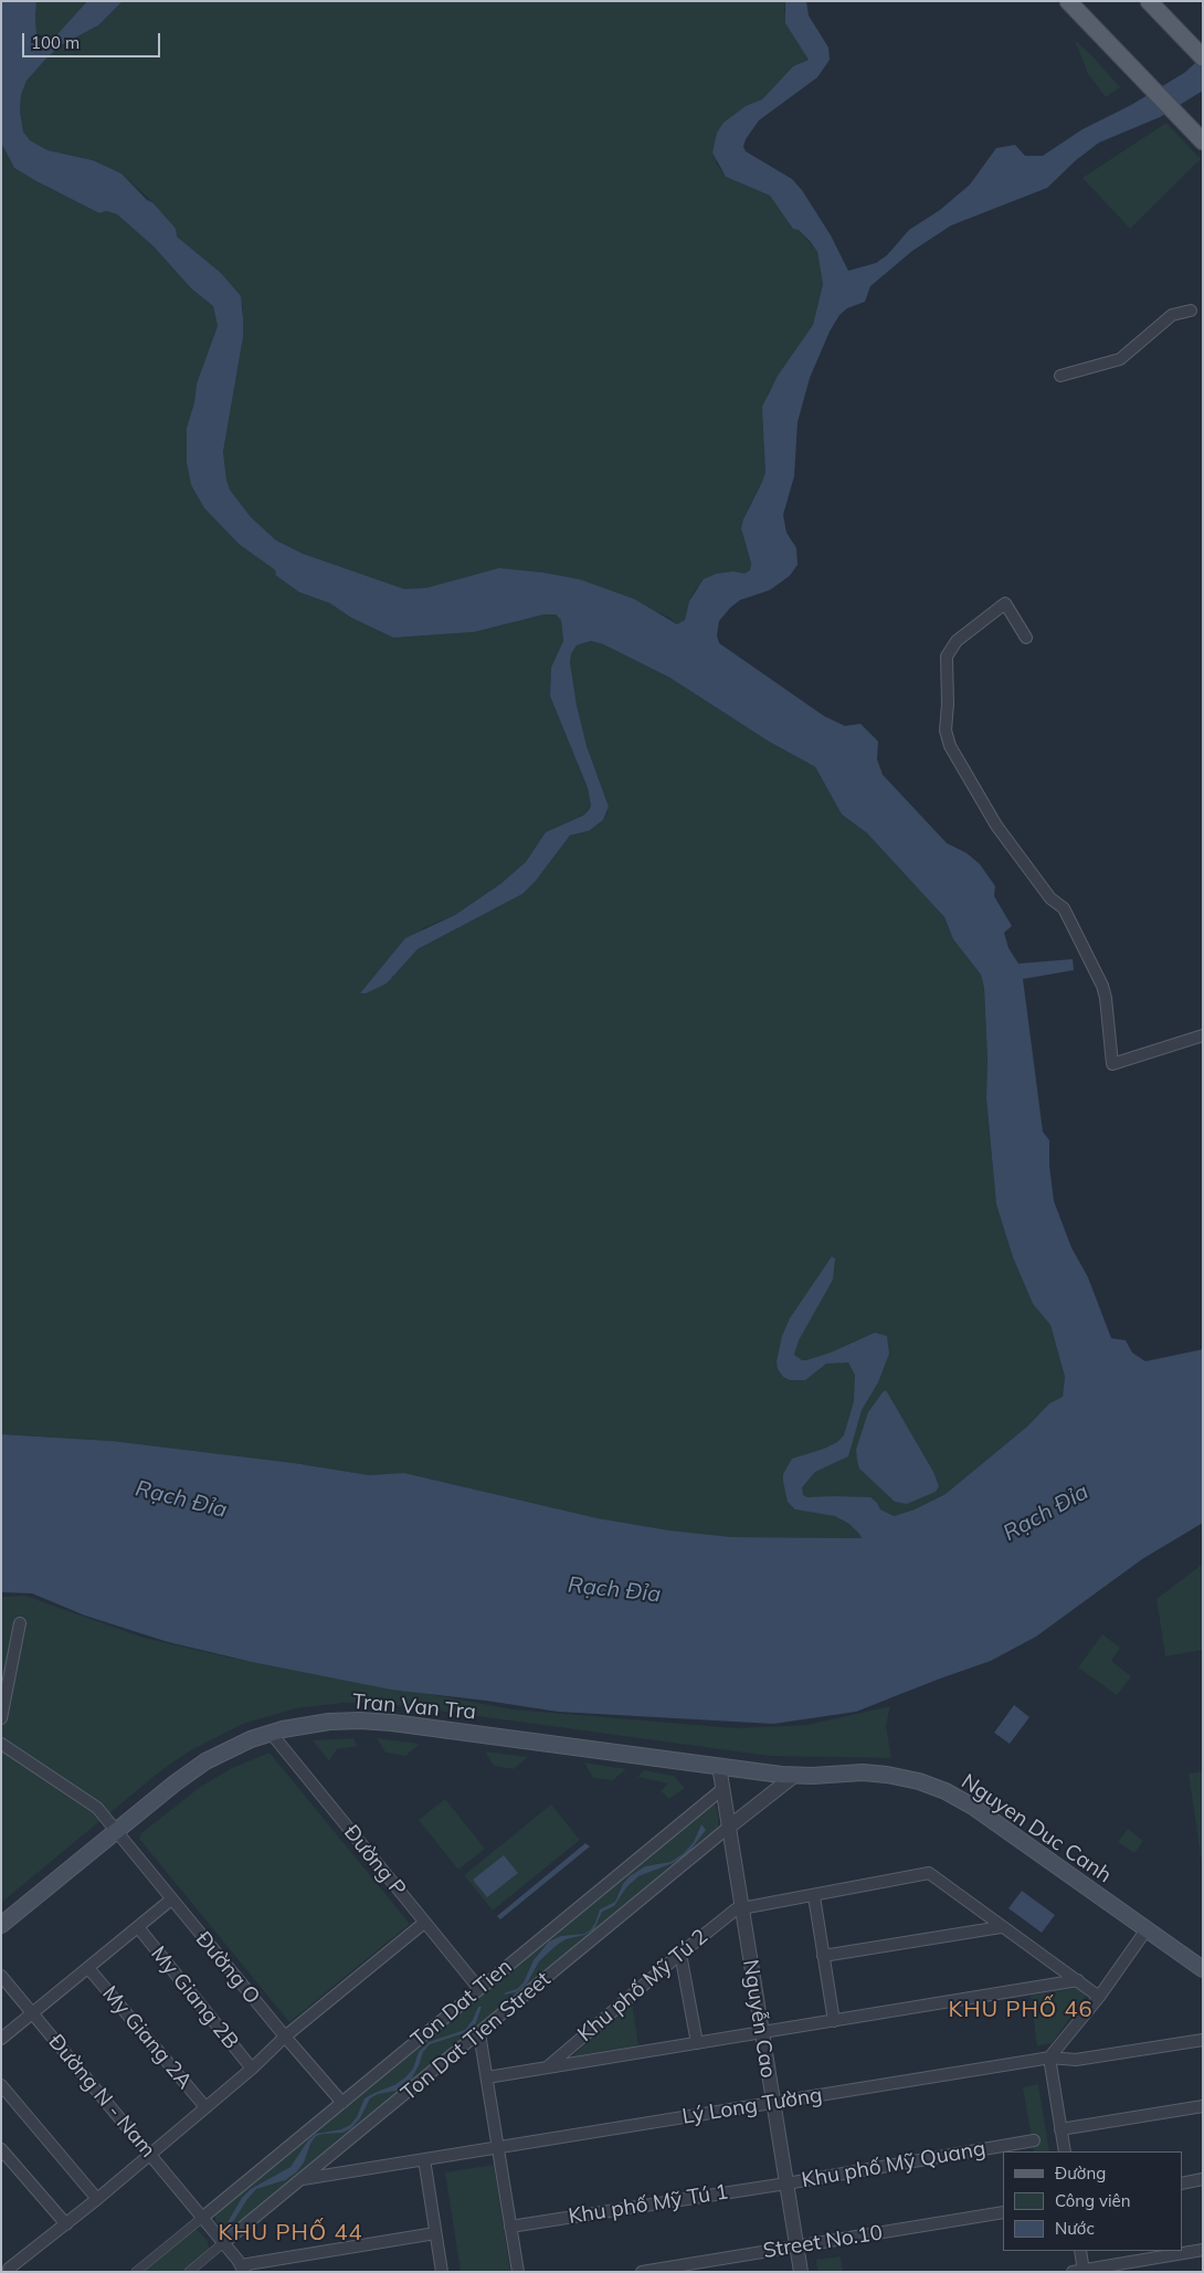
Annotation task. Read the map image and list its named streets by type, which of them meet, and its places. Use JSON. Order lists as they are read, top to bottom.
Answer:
{
  "streets": {
    "main road": ["Tran Van Tra", "Nguyen Duc Canh"],
    "street": [
      "Đường P",
      "Đường O",
      "Khu phố Mỹ Tú 2",
      "My Giang 2B",
      "Ton Dat Tien",
      "Nguyễn Cao",
      "Ton Dat Tien Street",
      "My Giang 2A",
      "Đường N - Nam",
      "Lý Long Tường",
      "Khu phố Mỹ Quang",
      "Khu phố Mỹ Tú 1",
      "Street No.10"
    ]
  },
  "crossings": [
    ["Tran Van Tra", "Nguyen Duc Canh"],
    ["Tran Van Tra", "Đường P"],
    ["Tran Van Tra", "Đường O"],
    ["Tran Van Tra", "Nguyễn Cao"],
    ["Nguyen Duc Canh", "Nguyễn Cao"],
    ["Đường P", "Ton Dat Tien"],
    ["Đường O", "Ton Dat Tien"],
    ["Khu phố Mỹ Tú 2", "Nguyễn Cao"],
    ["Ton Dat Tien", "Nguyễn Cao"],
    ["Ton Dat Tien", "Đường N - Nam"],
    ["Nguyễn Cao", "Ton Dat Tien Street"],
    ["Nguyễn Cao", "Lý Long Tường"],
    ["Nguyễn Cao", "Khu phố Mỹ Quang"],
    ["Nguyễn Cao", "Khu phố Mỹ Tú 1"],
    ["Nguyễn Cao", "Street No.10"],
    ["Ton Dat Tien Street", "Đường N - Nam"],
    ["Ton Dat Tien Street", "Lý Long Tường"],
    ["Khu phố Mỹ Quang", "Khu phố Mỹ Tú 1"]
  ],
  "districts": ["KHU PHỐ 46", "KHU PHỐ 44"],
  "water": ["Rạch Đỉa"],
  "legend": ["Đường", "Công viên", "Nước"],
  "scale_bar": "100 m"
}
